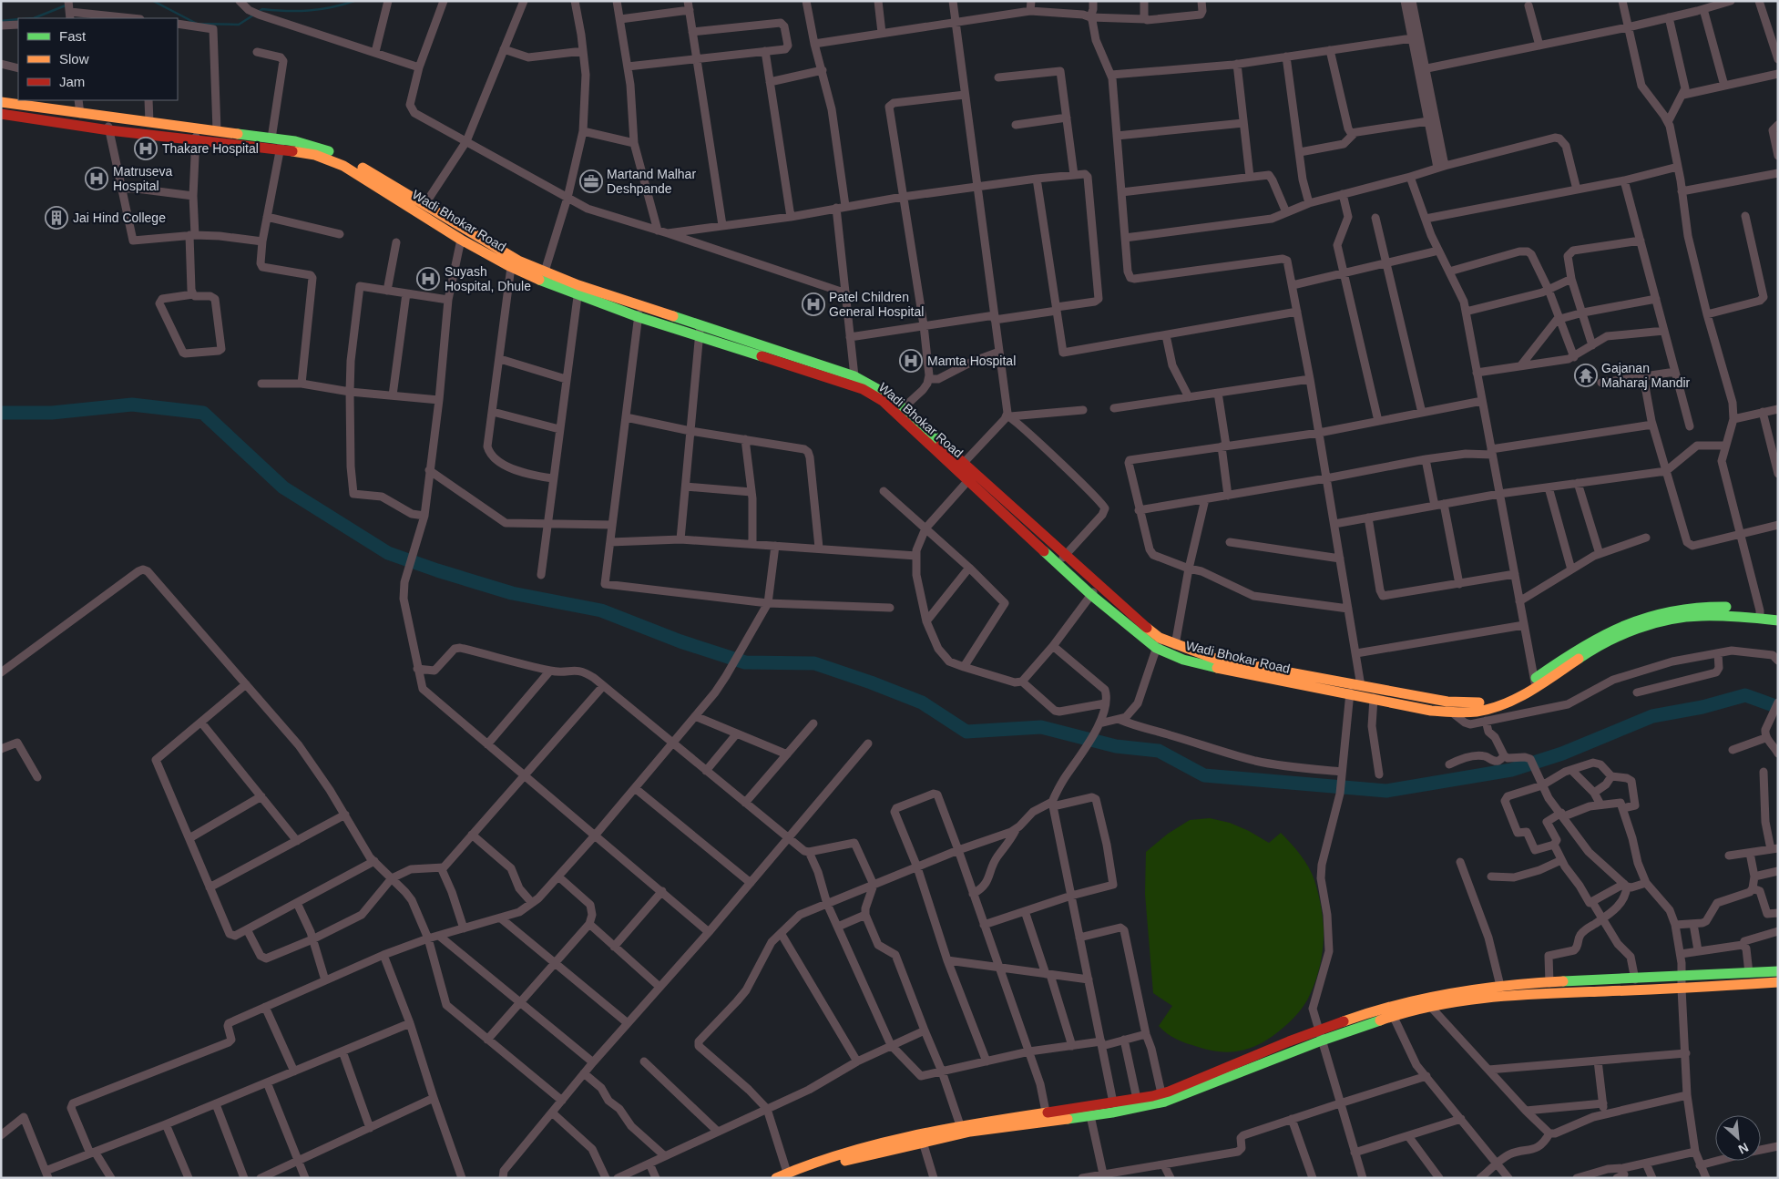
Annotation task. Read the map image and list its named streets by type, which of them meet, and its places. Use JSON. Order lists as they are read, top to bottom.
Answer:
{
  "streets": {
    "main road": ["Wadi Bhokar Road"]
  },
  "places": {
    "hospital": [
      "Thakare Hospital",
      "Matruseva Hospital",
      "Suyash Hospital, Dhule",
      "Patel Children General Hospital",
      "Mamta Hospital"
    ],
    "office": ["Martand Malhar Deshpande"],
    "building": ["Jai Hind College"],
    "temple": ["Gajanan Maharaj Mandir"]
  },
  "legend": ["Fast", "Slow", "Jam"],
  "north": "bottom right"
}
